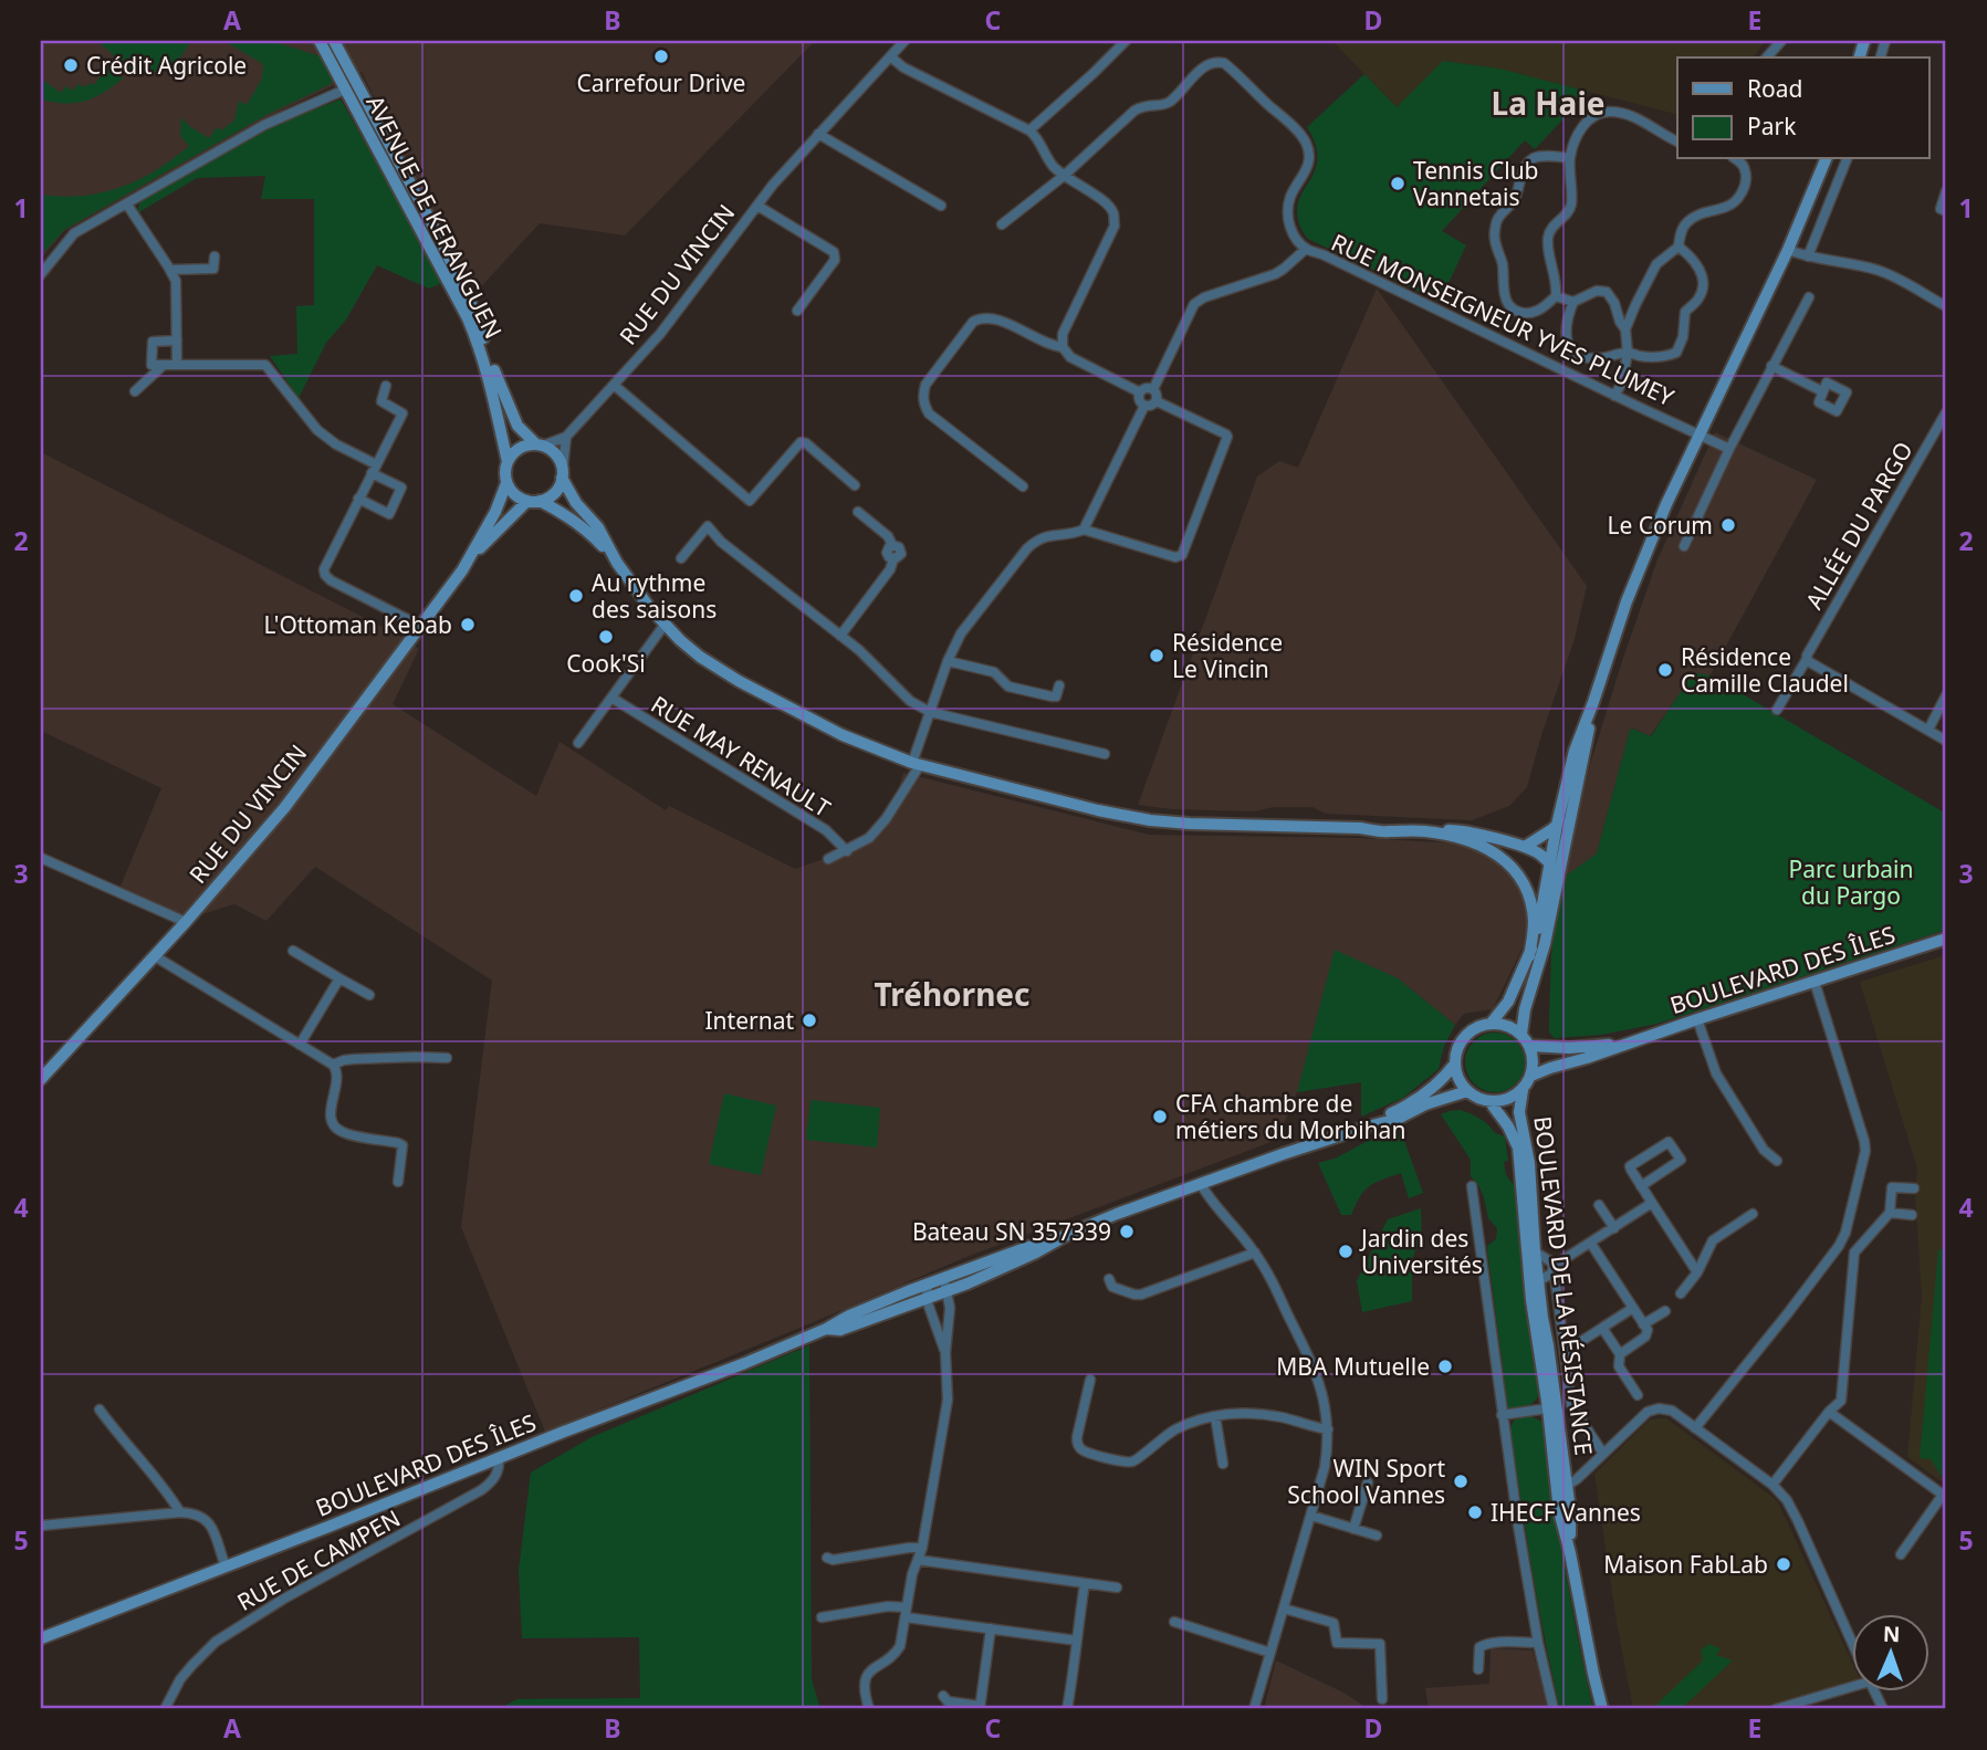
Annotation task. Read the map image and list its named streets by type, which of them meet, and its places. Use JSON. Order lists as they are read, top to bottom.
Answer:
{
  "streets": {
    "main road": [
      "AVENUE DE KERANGUEN",
      "RUE DU VINCIN",
      "BOULEVARD DES ÎLES",
      "BOULEVARD DE LA RÉSISTANCE"
    ],
    "street": [
      "RUE MONSEIGNEUR YVES PLUMEY",
      "ALLÉE DU PARGO",
      "RUE MAY RENAULT",
      "RUE DE CAMPEN"
    ]
  },
  "crossings": [
    ["AVENUE DE KERANGUEN", "RUE DU VINCIN"],
    ["BOULEVARD DES ÎLES", "BOULEVARD DE LA RÉSISTANCE"],
    ["BOULEVARD DES ÎLES", "RUE DE CAMPEN"]
  ],
  "districts": ["La Haie", "Tréhornec"],
  "parks": ["Parc urbain du Pargo"],
  "places": [
    "Carrefour Drive",
    "Crédit Agricole",
    "Tennis Club Vannetais",
    "Le Corum",
    "Au rythme des saisons",
    "L'Ottoman Kebab",
    "Cook'Si",
    "Résidence Le Vincin",
    "Résidence Camille Claudel",
    "Internat",
    "CFA chambre de métiers du Morbihan",
    "Bateau SN 357339",
    "Jardin des Universités",
    "MBA Mutuelle",
    "WIN Sport School Vannes",
    "IHECF Vannes",
    "Maison FabLab"
  ],
  "legend": ["Road", "Park"],
  "north": "top",
  "grid": {
    "columns": [
      "A",
      "B",
      "C",
      "D",
      "E"
    ],
    "rows": [
      "1",
      "2",
      "3",
      "4",
      "5"
    ]
  }
}
